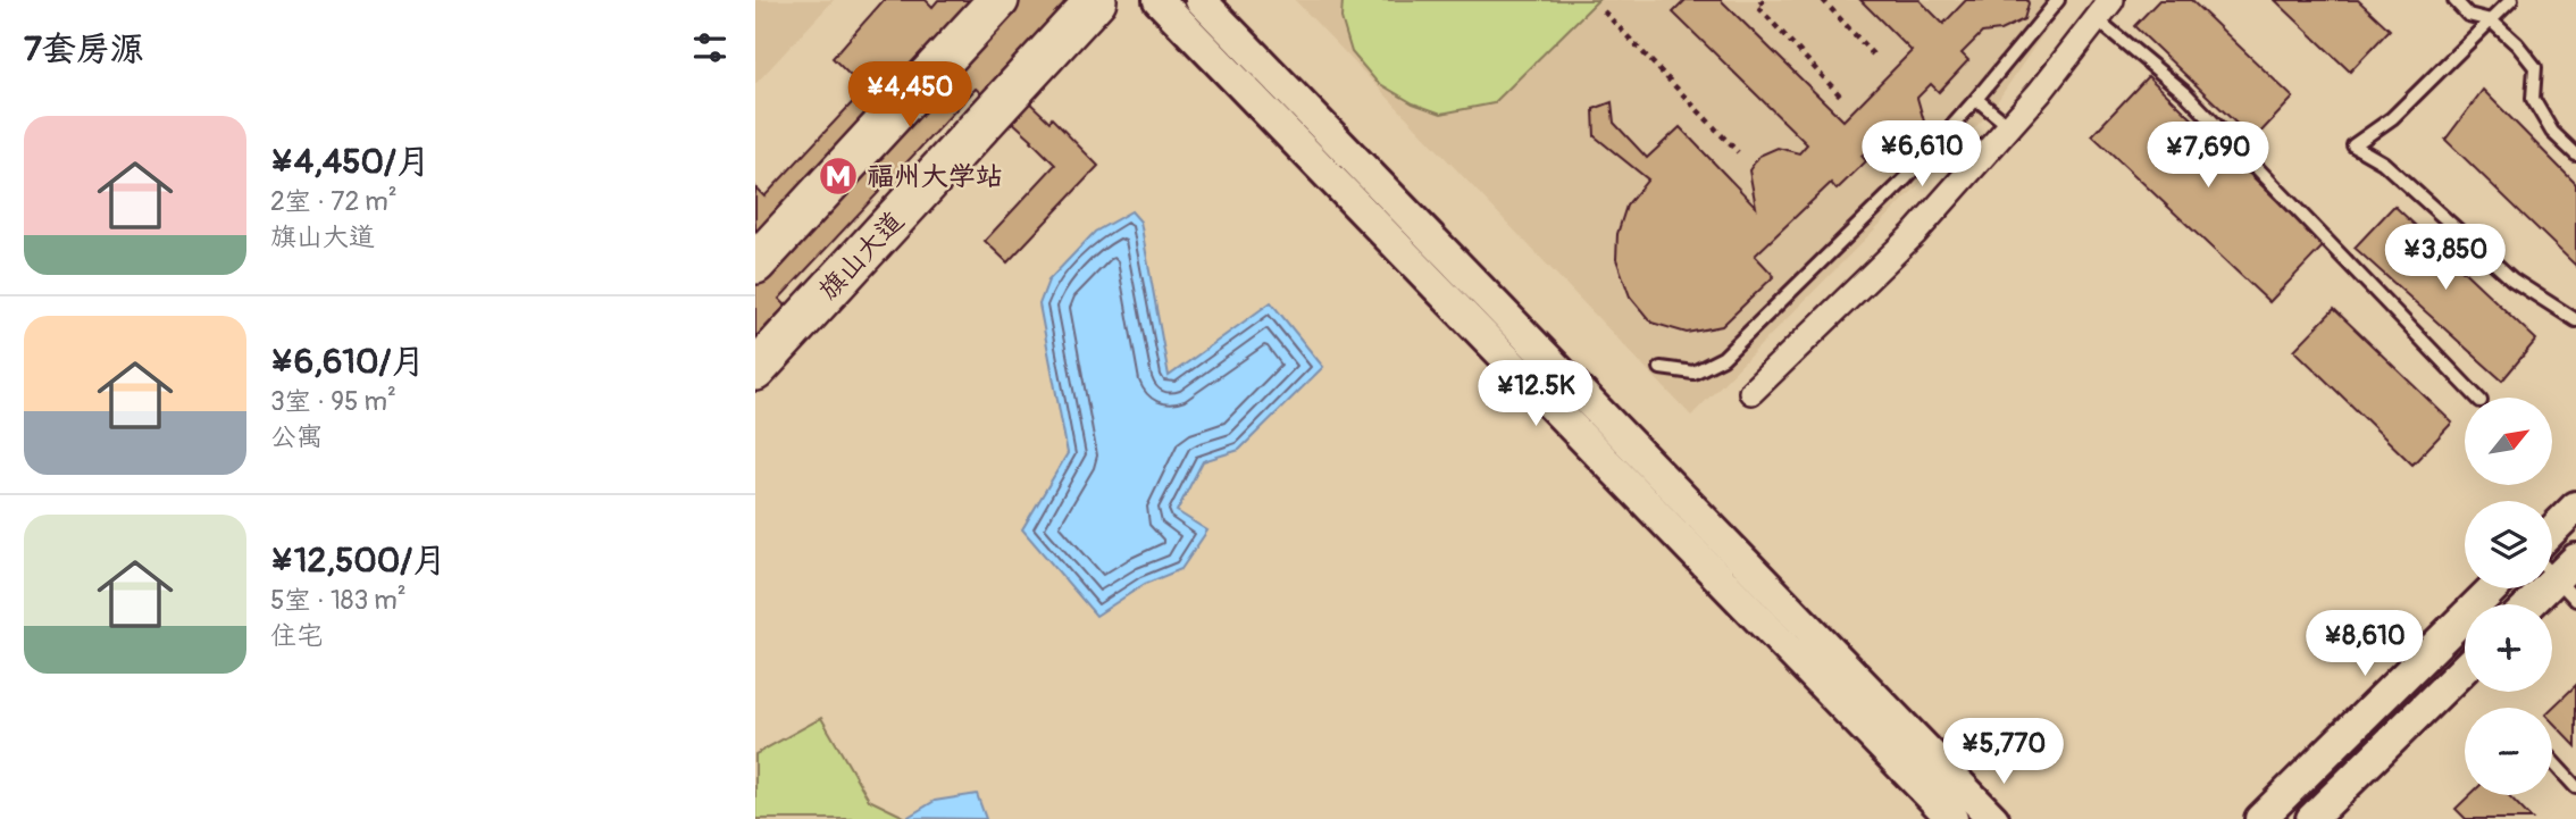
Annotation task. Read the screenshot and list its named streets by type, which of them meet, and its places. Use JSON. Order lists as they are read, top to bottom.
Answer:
{
  "streets": {
    "highway": ["旗山大道"]
  },
  "places": {
    "metro station": ["福州大学站"]
  },
  "north": "top right",
  "page": {
    "heading": "7套房源",
    "price": [
      "¥4,450",
      "¥6,610",
      "¥7,690",
      "¥3,850",
      "¥12.5K",
      "¥8,610",
      "¥5,770"
    ],
    "list": [
      {
        "name": "¥4,450/月",
        "note": "2室 · 72 m² · 旗山大道"
      },
      {
        "name": "¥6,610/月",
        "note": "3室 · 95 m² · 公寓"
      },
      {
        "name": "¥12,500/月",
        "note": "5室 · 183 m² · 住宅"
      }
    ],
    "map_buttons": ["+", "−"]
  }
}
